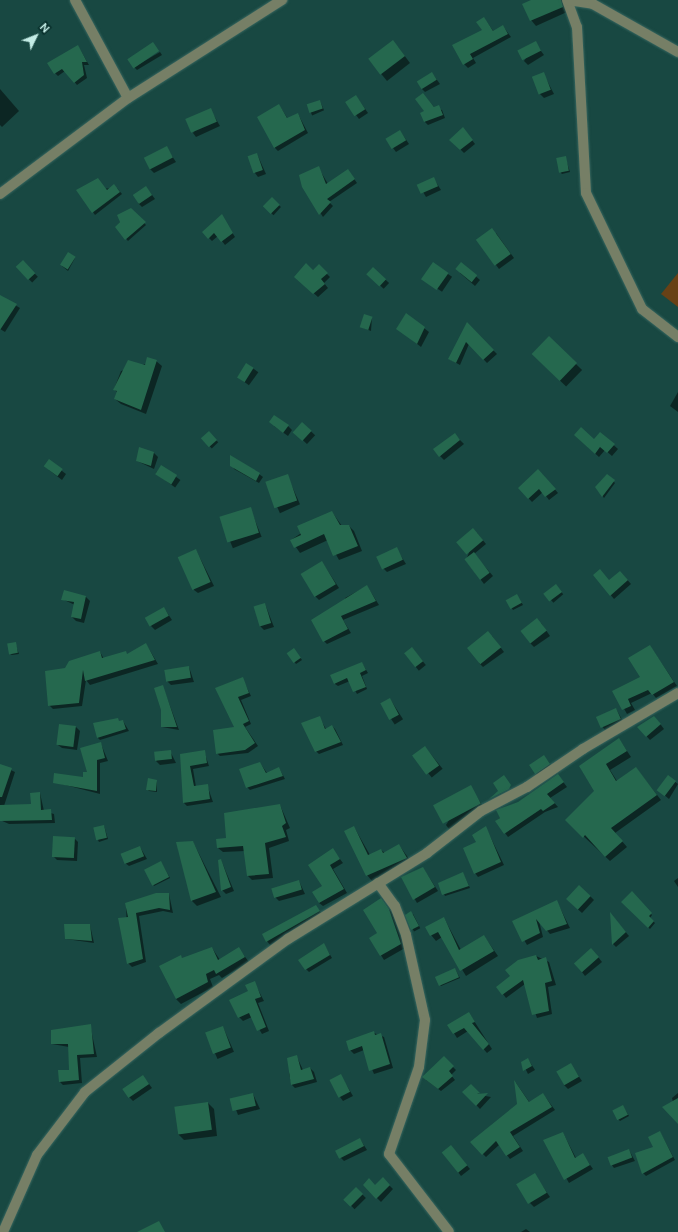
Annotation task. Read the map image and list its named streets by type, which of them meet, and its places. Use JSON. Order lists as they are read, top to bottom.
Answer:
{
  "north": "top right"
}
